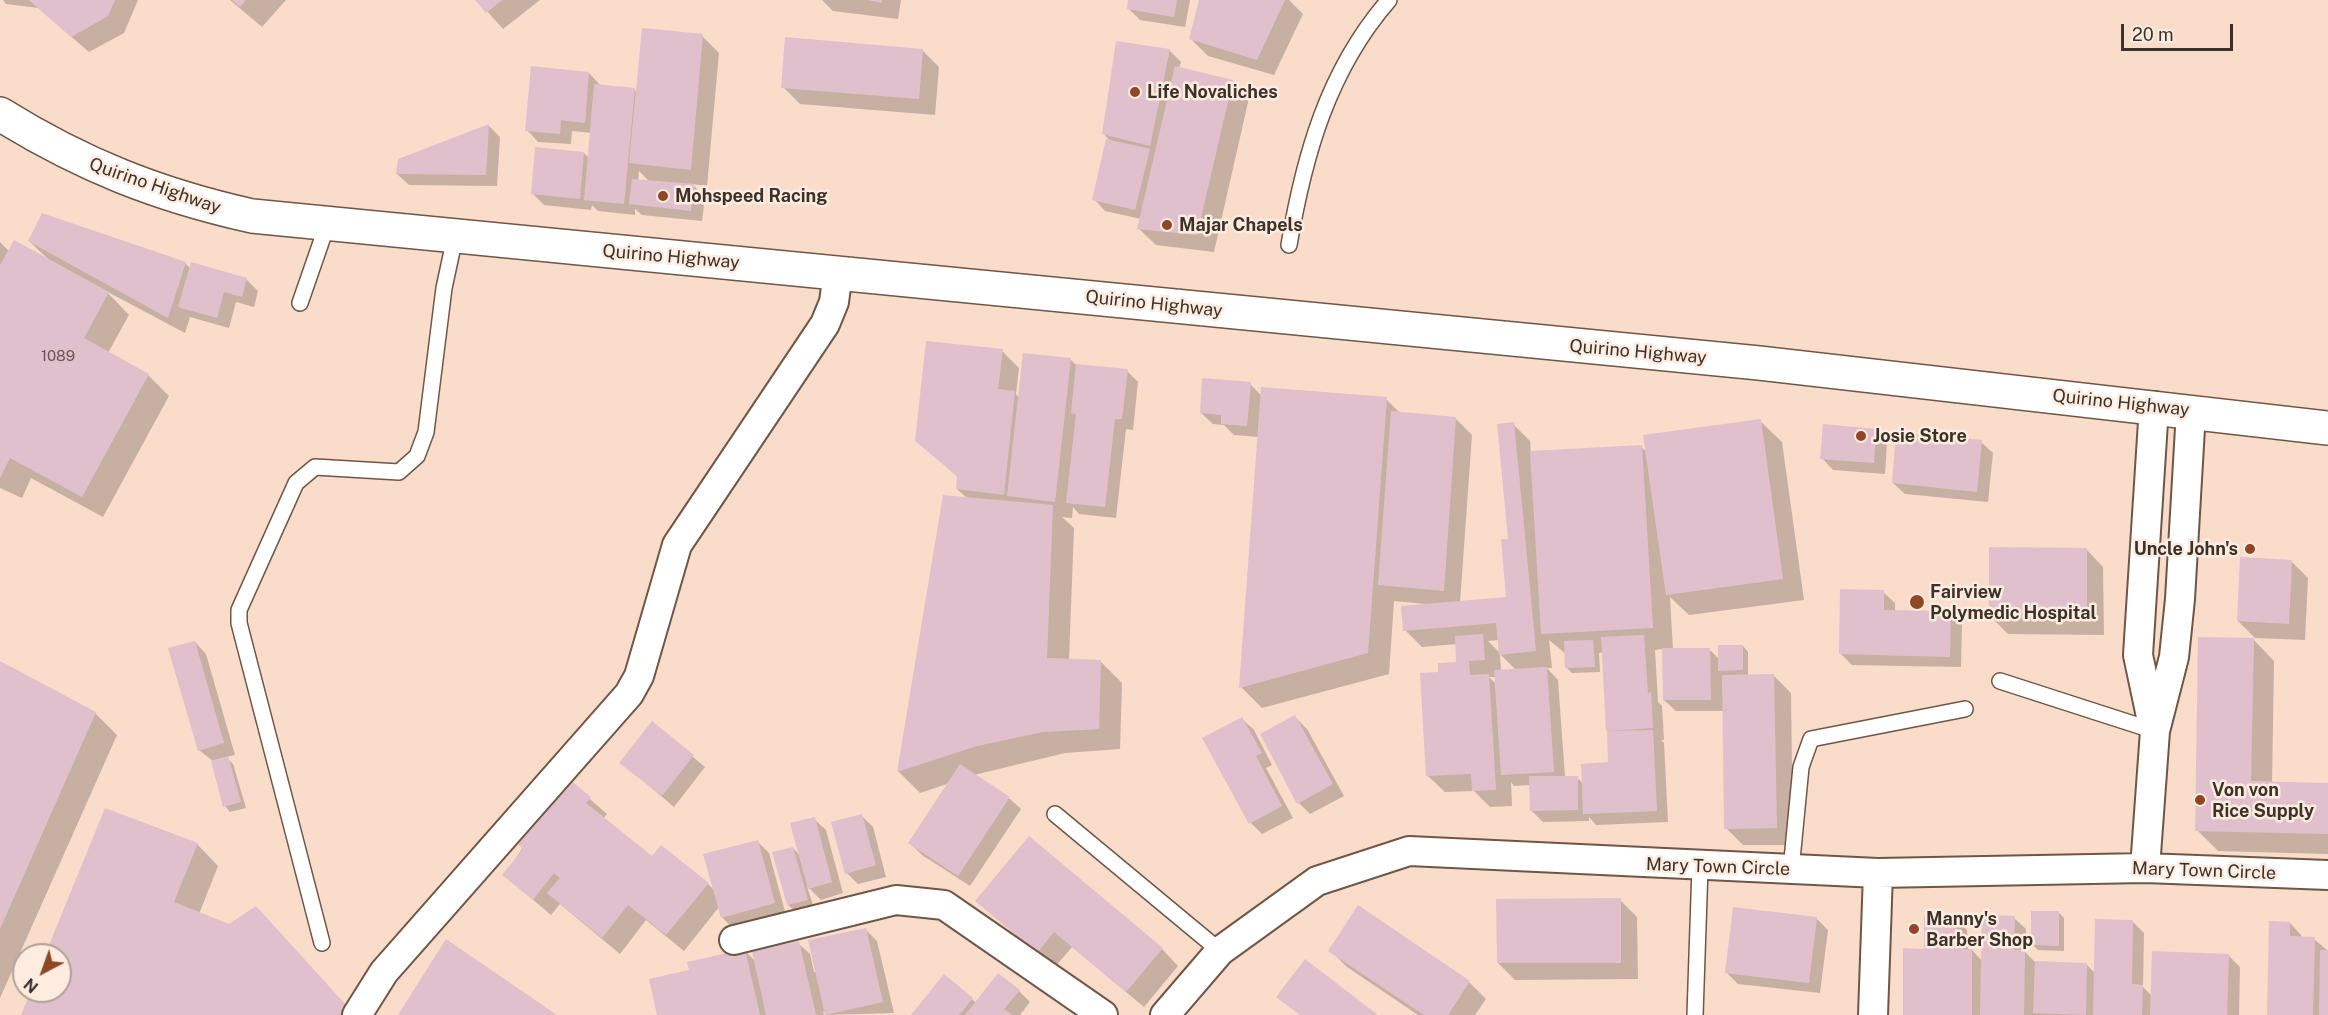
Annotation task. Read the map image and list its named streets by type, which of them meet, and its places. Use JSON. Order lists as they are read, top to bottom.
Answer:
{
  "streets": {
    "main road": ["Quirino Highway"],
    "street": ["Mary Town Circle"]
  },
  "places": [
    "Life Novaliches",
    "Mohspeed Racing",
    "Majar Chapels",
    "Josie Store",
    "Uncle John's",
    "Fairview Polymedic Hospital",
    "Von von Rice Supply",
    "Manny's Barber Shop"
  ],
  "house_numbers": ["1089"],
  "scale_bar": "20 m",
  "north": "bottom left"
}
